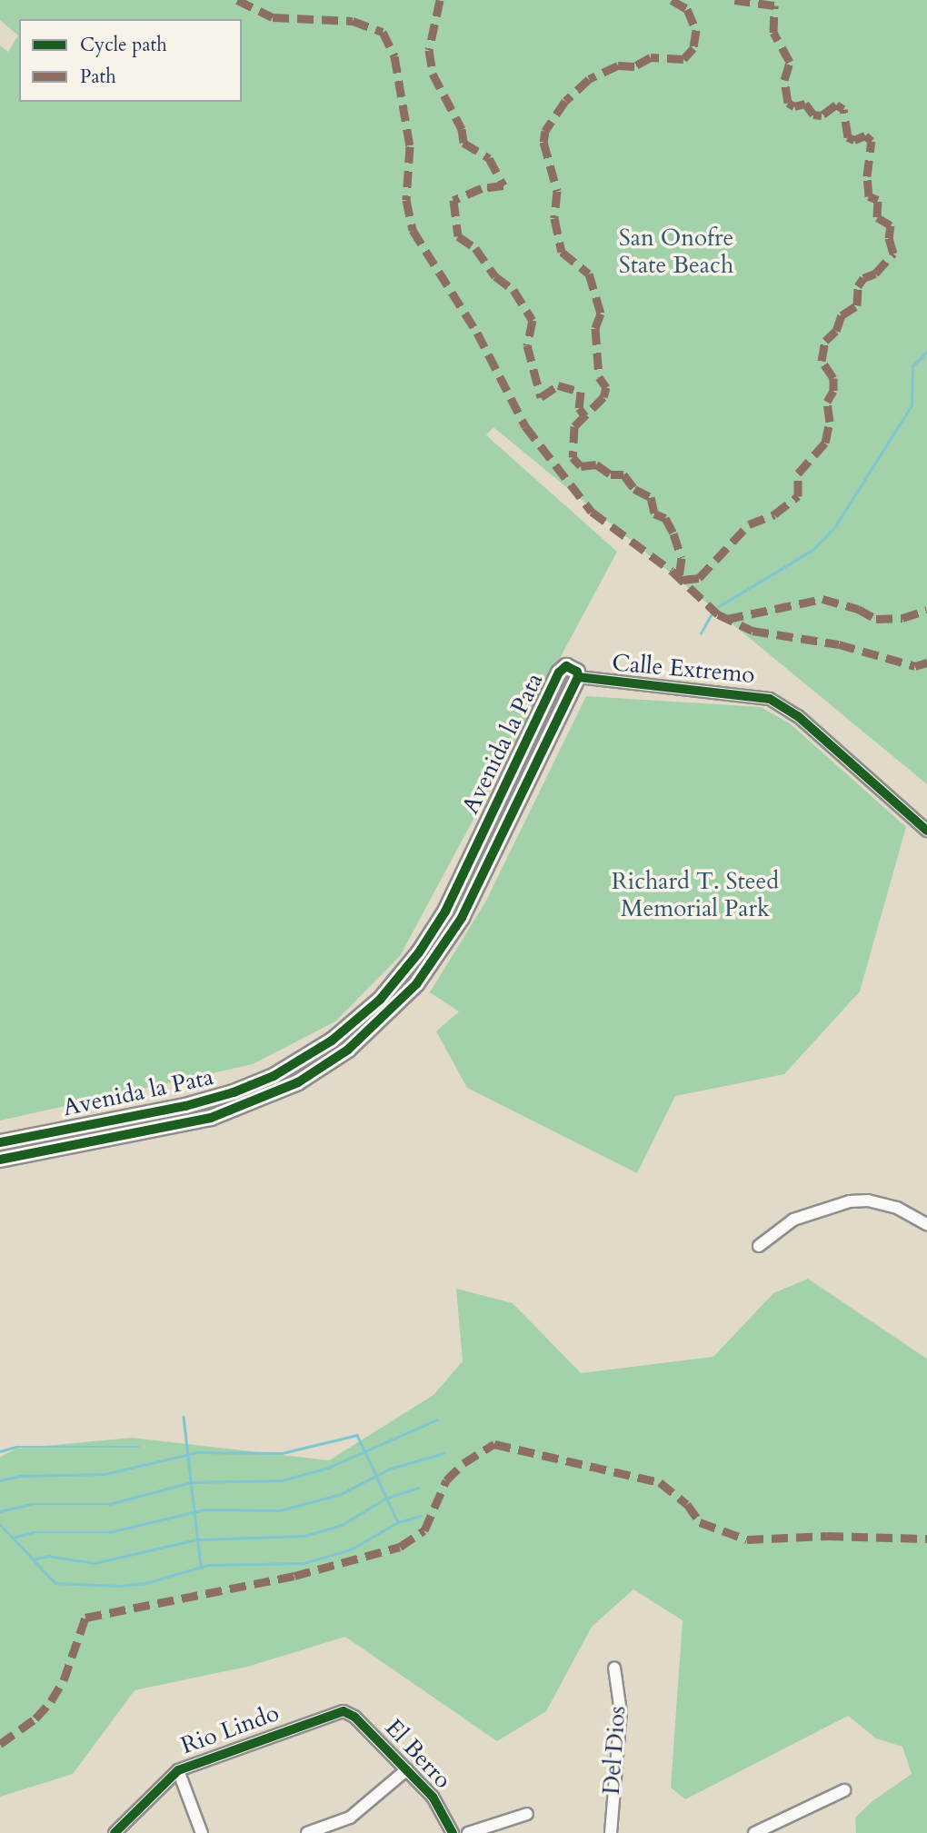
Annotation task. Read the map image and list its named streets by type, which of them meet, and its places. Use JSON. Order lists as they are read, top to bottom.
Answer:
{
  "streets": {
    "main road": ["Avenida la Pata"],
    "street": [
      "Calle Extremo",
      "Rio Lindo",
      "Del Dios",
      "El Berro"
    ]
  },
  "crossings": [
    ["Calle Extremo", "Avenida la Pata"],
    ["Rio Lindo", "El Berro"]
  ],
  "parks": ["San Onofre State Beach", "Richard T. Steed Memorial Park"],
  "legend": ["Cycle path", "Path"]
}
